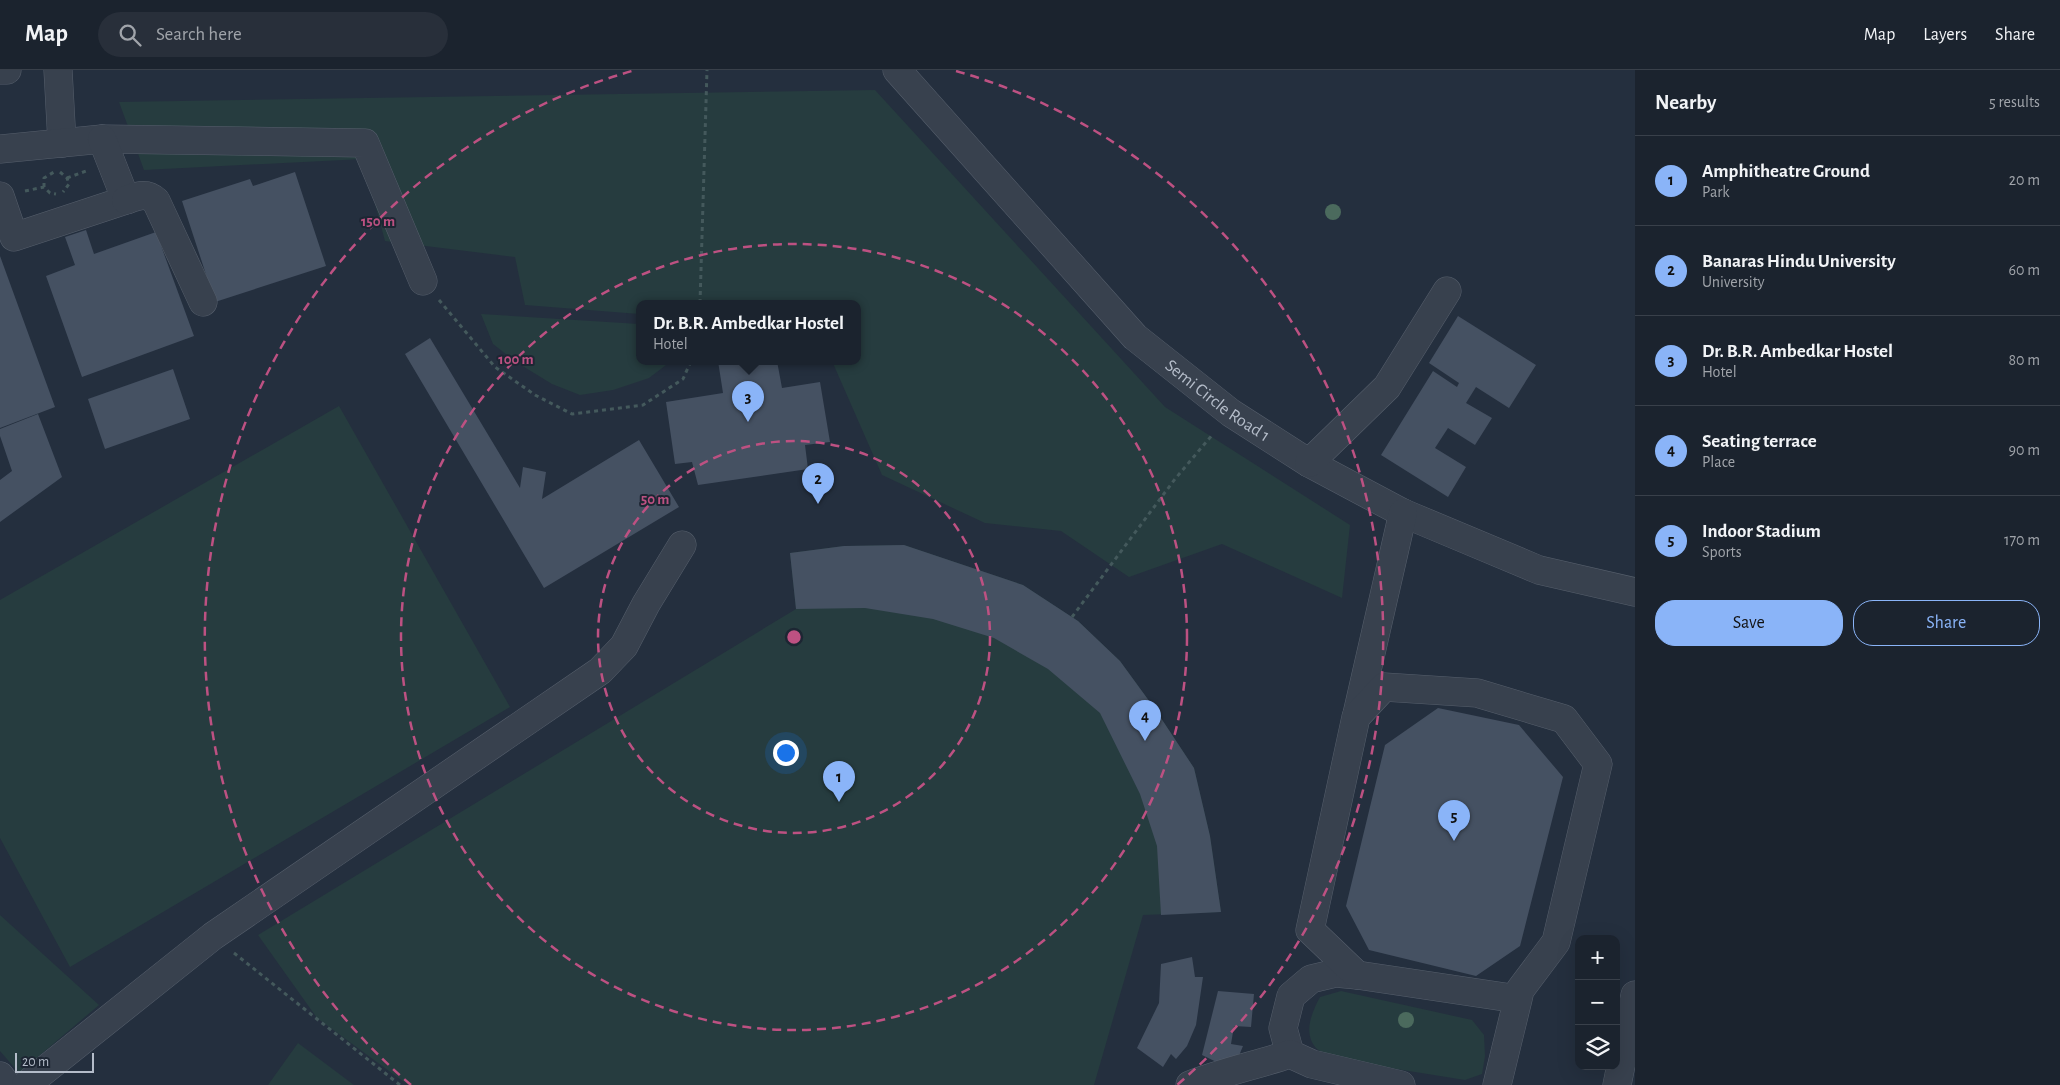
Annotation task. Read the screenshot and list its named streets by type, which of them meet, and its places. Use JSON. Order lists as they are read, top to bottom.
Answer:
{
  "streets": {
    "lane": ["Semi Circle Road 1"]
  },
  "scale_bar": "20 m",
  "page": {
    "header": "Map",
    "search": "Search here",
    "nav": ["Map", "Layers", "Share"],
    "heading": ["Nearby", "5 results"],
    "list": [
      {
        "mark": "1",
        "name": "Amphitheatre Ground",
        "note": "Park",
        "value": "20 m"
      },
      {
        "mark": "2",
        "name": "Banaras Hindu University",
        "note": "University",
        "value": "60 m"
      },
      {
        "mark": "3",
        "name": "Dr. B.R. Ambedkar Hostel",
        "note": "Hotel",
        "value": "80 m"
      },
      {
        "mark": "4",
        "name": "Seating terrace",
        "note": "Place",
        "value": "90 m"
      },
      {
        "mark": "5",
        "name": "Indoor Stadium",
        "note": "Sports",
        "value": "170 m"
      }
    ],
    "popup": ["Dr. B.R. Ambedkar Hostel", "Hotel"],
    "pins": [
      "3",
      "2",
      "4",
      "1",
      "5"
    ],
    "buttons": ["Save", "Share"],
    "map_buttons": ["+", "−"],
    "scale": "20 m"
  },
  "rings": ["150 m", "100 m", "50 m"]
}
